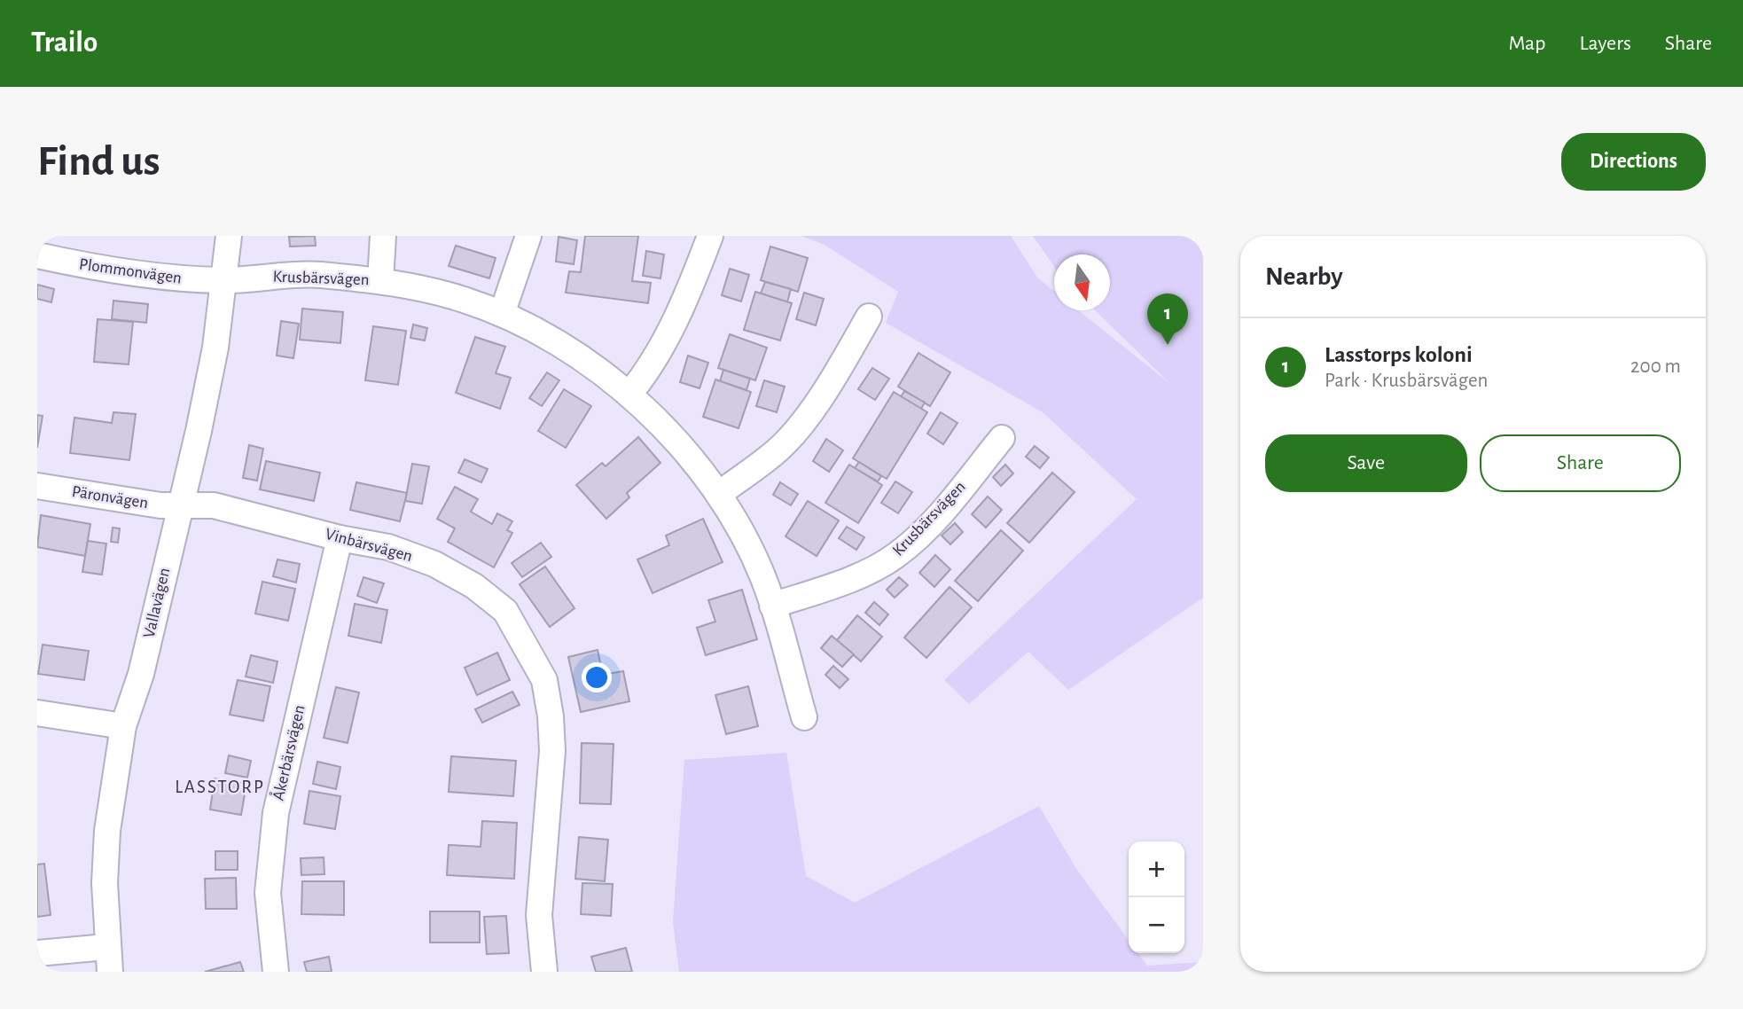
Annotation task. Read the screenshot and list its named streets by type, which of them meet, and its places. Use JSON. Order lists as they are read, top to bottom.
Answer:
{
  "streets": {
    "street": [
      "Plommonvägen",
      "Krusbärsvägen",
      "Päronvägen",
      "Vinbärsvägen",
      "Vallavägen",
      "Åkerbärsvägen"
    ]
  },
  "crossings": [
    ["Plommonvägen", "Krusbärsvägen"],
    ["Plommonvägen", "Vallavägen"],
    ["Krusbärsvägen", "Vallavägen"],
    ["Päronvägen", "Vinbärsvägen"],
    ["Päronvägen", "Vallavägen"],
    ["Vinbärsvägen", "Vallavägen"],
    ["Vinbärsvägen", "Åkerbärsvägen"]
  ],
  "districts": ["LASSTORP"],
  "north": "bottom",
  "page": {
    "header": "Trailo",
    "nav": ["Map", "Layers", "Share"],
    "buttons": [
      "Directions",
      ["Save", "Share"]
    ],
    "title": "Find us",
    "heading": "Nearby",
    "pins": "1",
    "list": [
      {
        "mark": "1",
        "name": "Lasstorps koloni",
        "note": "Park · Krusbärsvägen",
        "value": "200 m"
      }
    ],
    "map_buttons": ["+", "−"]
  }
}
